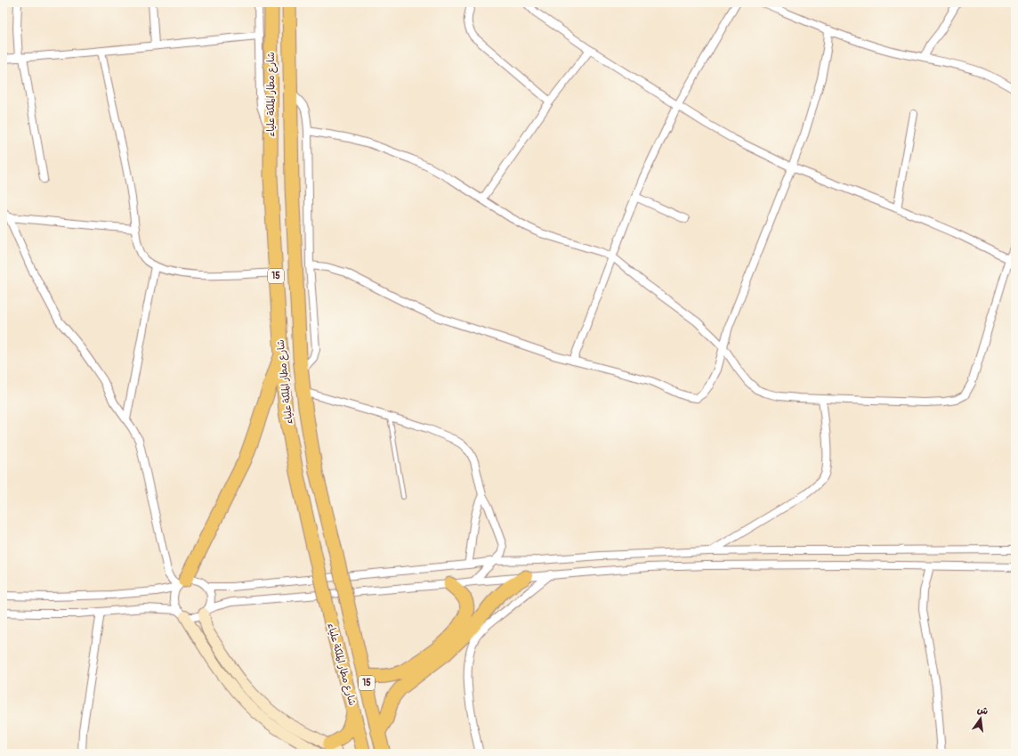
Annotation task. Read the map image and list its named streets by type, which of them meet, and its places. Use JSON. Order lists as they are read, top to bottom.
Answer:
{
  "streets": {
    "highway": ["شارع مطار الملكة علياء", "15"]
  },
  "north": "top"
}
